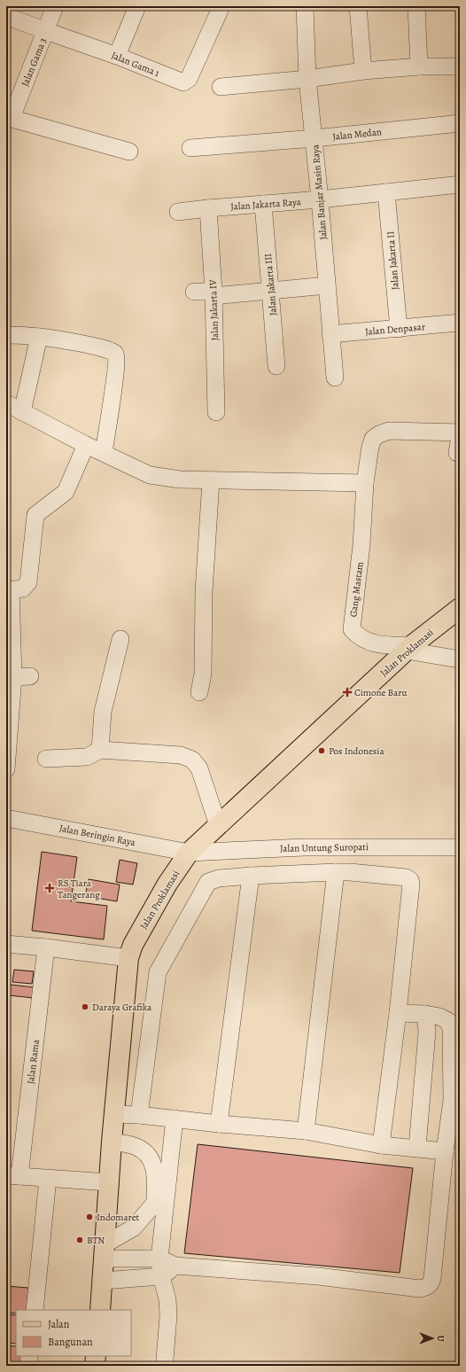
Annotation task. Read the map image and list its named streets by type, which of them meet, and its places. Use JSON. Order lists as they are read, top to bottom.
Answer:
{
  "streets": {
    "main road": ["Jalan Proklamasi"],
    "street": [
      "Jalan Gama 3",
      "Jalan Gama 1",
      "Jalan Medan",
      "Jalan Banjar Masin Raya",
      "Jalan Jakarta Raya",
      "Jalan Jakarta II",
      "Jalan Jakarta III",
      "Jalan Jakarta IV",
      "Jalan Denpasar",
      "Gang Mastam",
      "Jalan Beringin Raya",
      "Jalan Untung Suropati",
      "Jalan Rama"
    ]
  },
  "crossings": [
    ["Jalan Gama 3", "Jalan Gama 1"],
    ["Jalan Medan", "Jalan Banjar Masin Raya"],
    ["Jalan Banjar Masin Raya", "Jalan Jakarta Raya"],
    ["Jalan Banjar Masin Raya", "Jalan Denpasar"],
    ["Jalan Jakarta Raya", "Jalan Jakarta II"],
    ["Jalan Jakarta Raya", "Jalan Jakarta III"],
    ["Jalan Jakarta Raya", "Jalan Jakarta IV"],
    ["Jalan Jakarta II", "Jalan Denpasar"],
    ["Gang Mastam", "Jalan Proklamasi"],
    ["Jalan Proklamasi", "Jalan Beringin Raya"],
    ["Jalan Proklamasi", "Jalan Untung Suropati"],
    ["Jalan Beringin Raya", "Jalan Untung Suropati"]
  ],
  "places": {
    "health": ["Cimone Baru", "RS Tiara Tangerang"],
    "other": [
      "Pos Indonesia",
      "Daraya Grafika",
      "Indomaret",
      "BTN"
    ]
  },
  "legend": ["Jalan", "Bangunan"],
  "north": "right"
}
